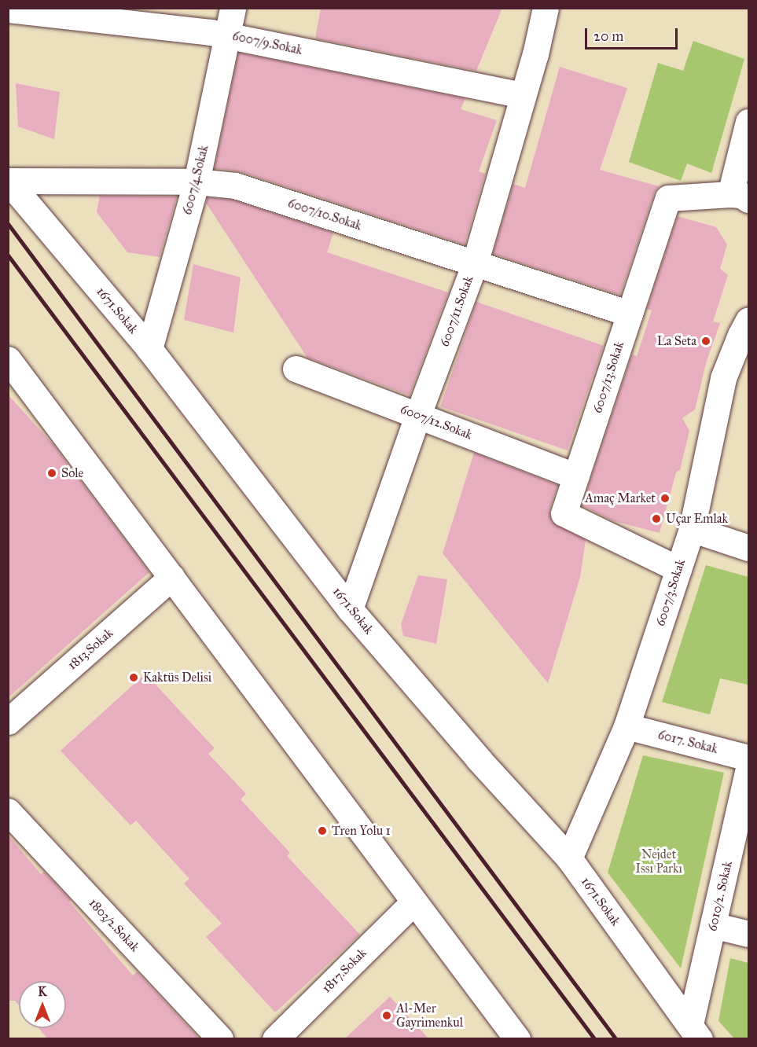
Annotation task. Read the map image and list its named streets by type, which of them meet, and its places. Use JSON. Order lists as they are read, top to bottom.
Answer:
{
  "streets": {
    "street": [
      "6007/9.Sokak",
      "6007/4.Sokak",
      "6007/10.Sokak",
      "1671.Sokak",
      "6007/11.Sokak",
      "6007/13.Sokak",
      "6007/12.Sokak",
      "6007/3.Sokak",
      "1813.Sokak",
      "6017. Sokak",
      "6010/2. Sokak",
      "1803/2.Sokak",
      "1817.Sokak"
    ]
  },
  "crossings": [
    ["6007/9.Sokak", "6007/4.Sokak"],
    ["6007/9.Sokak", "6007/11.Sokak"],
    ["6007/4.Sokak", "6007/10.Sokak"],
    ["6007/4.Sokak", "1671.Sokak"],
    ["6007/10.Sokak", "1671.Sokak"],
    ["6007/10.Sokak", "6007/11.Sokak"],
    ["6007/10.Sokak", "6007/13.Sokak"],
    ["1671.Sokak", "6007/11.Sokak"],
    ["1671.Sokak", "6007/3.Sokak"],
    ["1671.Sokak", "6010/2. Sokak"],
    ["6007/11.Sokak", "6007/12.Sokak"],
    ["6007/13.Sokak", "6007/12.Sokak"],
    ["6007/13.Sokak", "6007/3.Sokak"],
    ["6007/3.Sokak", "6017. Sokak"]
  ],
  "parks": ["Nejdet Issı Parkı"],
  "places": [
    "La Seta",
    "Sole",
    "Amaç Market",
    "Uçar Emlak",
    "Kaktüs Delisi",
    "Tren Yolu 1",
    "Al-Mer Gayrimenkul"
  ],
  "scale_bar": "20 m",
  "north": "top"
}
